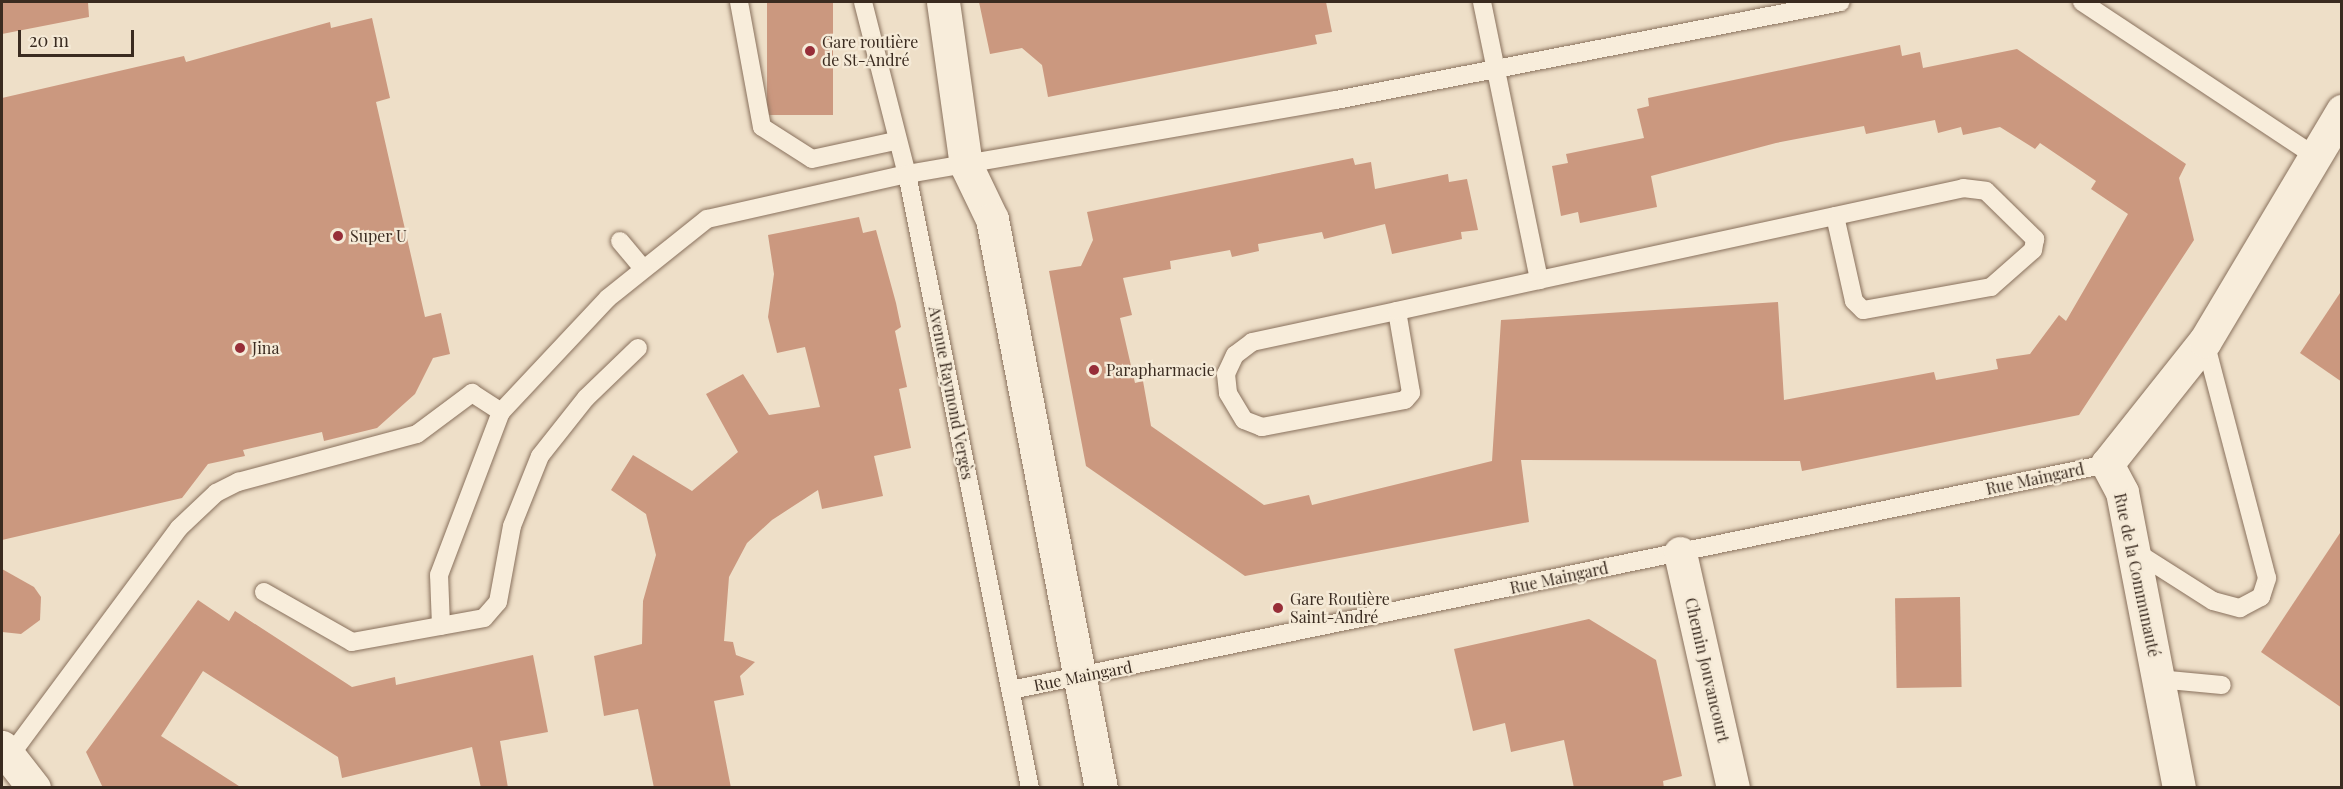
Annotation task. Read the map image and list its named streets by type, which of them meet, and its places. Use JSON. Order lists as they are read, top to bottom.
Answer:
{
  "streets": {
    "street": ["Rue de la Communauté", "Chemin Jouvancourt"],
    "lane": ["Avenue Raymond Vergès", "Rue Maingard"]
  },
  "crossings": [
    ["Avenue Raymond Vergès", "Rue Maingard"],
    ["Rue Maingard", "Rue de la Communauté"],
    ["Rue Maingard", "Chemin Jouvancourt"]
  ],
  "places": [
    "Gare routière de St-André",
    "Super U",
    "Jina",
    "Parapharmacie",
    "Gare Routière Saint-André"
  ],
  "scale_bar": "20 m"
}
